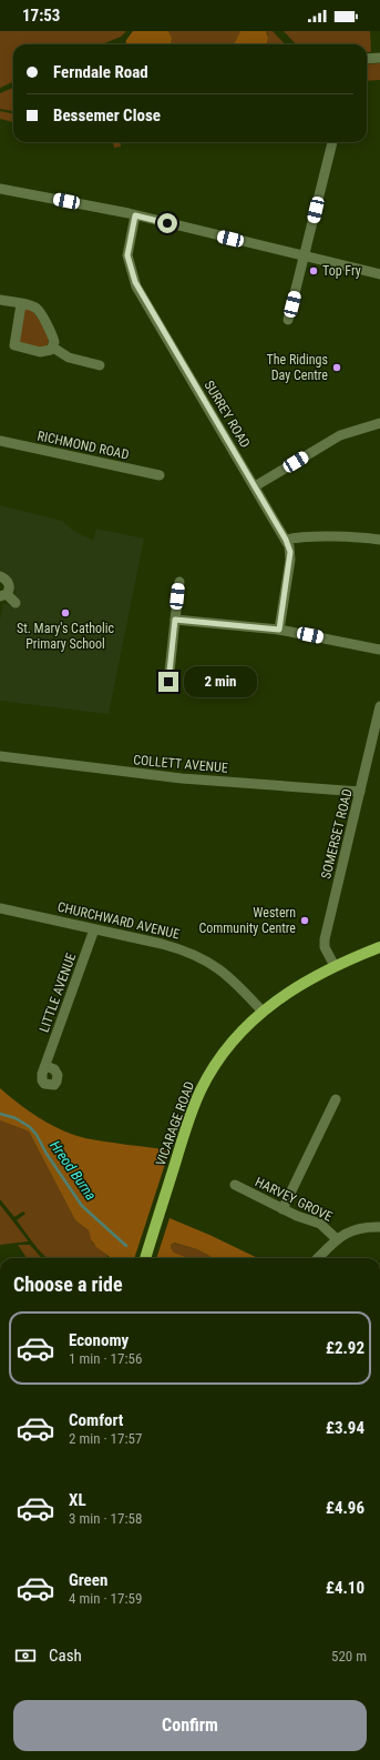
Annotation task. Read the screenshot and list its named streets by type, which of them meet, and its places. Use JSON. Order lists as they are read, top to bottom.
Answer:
{
  "streets": {
    "main road": ["VICARAGE ROAD"],
    "street": [
      "SURREY ROAD",
      "RICHMOND ROAD",
      "COLLETT AVENUE",
      "SOMERSET ROAD",
      "CHURCHWARD AVENUE",
      "LITTLE AVENUE",
      "HARVEY GROVE"
    ]
  },
  "crossings": [
    ["COLLETT AVENUE", "SOMERSET ROAD"],
    ["SOMERSET ROAD", "VICARAGE ROAD"],
    ["CHURCHWARD AVENUE", "LITTLE AVENUE"],
    ["CHURCHWARD AVENUE", "VICARAGE ROAD"]
  ],
  "water": ["Hreod Burna"],
  "places": [
    "Top Fry",
    "The Ridings Day Centre",
    "St. Mary's Catholic Primary School",
    "Western Community Centre"
  ],
  "page": {
    "status": "17:53",
    "banner": ["Ferndale Road", "Bessemer Close"],
    "bubble": "2 min",
    "heading": "Choose a ride",
    "list": [
      {
        "name": "Economy",
        "note": "1 min · 17:56",
        "value": "£2.92"
      },
      {
        "name": "Comfort",
        "note": "2 min · 17:57",
        "value": "£3.94"
      },
      {
        "name": "XL",
        "note": "3 min · 17:58",
        "value": "£4.96"
      },
      {
        "name": "Green",
        "note": "4 min · 17:59",
        "value": "£4.10"
      }
    ],
    "pay": ["Cash", "520 m"],
    "buttons": "Confirm"
  }
}
